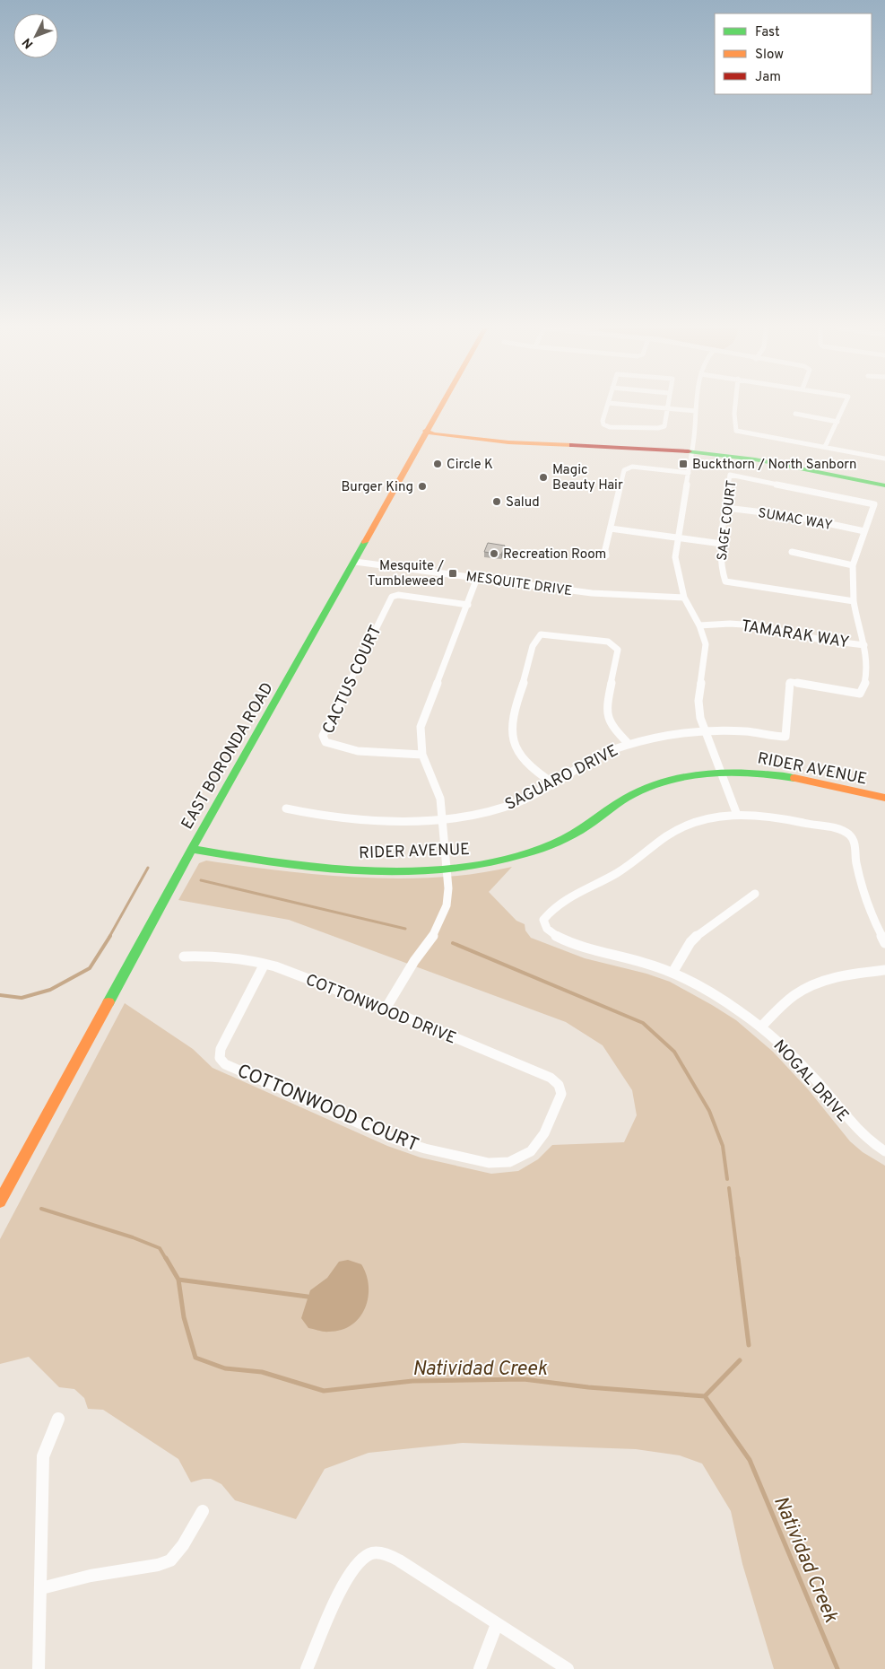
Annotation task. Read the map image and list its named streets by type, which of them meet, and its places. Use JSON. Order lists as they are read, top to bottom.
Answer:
{
  "streets": {
    "main road": ["EAST BORONDA ROAD", "RIDER AVENUE"],
    "street": [
      "SUMAC WAY",
      "SAGE COURT",
      "MESQUITE DRIVE",
      "TAMARAK WAY",
      "CACTUS COURT",
      "SAGUARO DRIVE",
      "COTTONWOOD DRIVE",
      "NOGAL DRIVE",
      "COTTONWOOD COURT"
    ]
  },
  "crossings": [
    ["SUMAC WAY", "SAGE COURT"],
    ["MESQUITE DRIVE", "EAST BORONDA ROAD"],
    ["EAST BORONDA ROAD", "RIDER AVENUE"],
    ["COTTONWOOD DRIVE", "COTTONWOOD COURT"]
  ],
  "water": ["Natividad Creek"],
  "places": {
    "other": [
      "Circle K",
      "Magic Beauty Hair",
      "Burger King",
      "Salud",
      "Recreation Room"
    ],
    "transit": ["Buckthorn / North Sanborn", "Mesquite / Tumbleweed"]
  },
  "legend": ["Fast", "Slow", "Jam"],
  "north": "bottom left"
}
